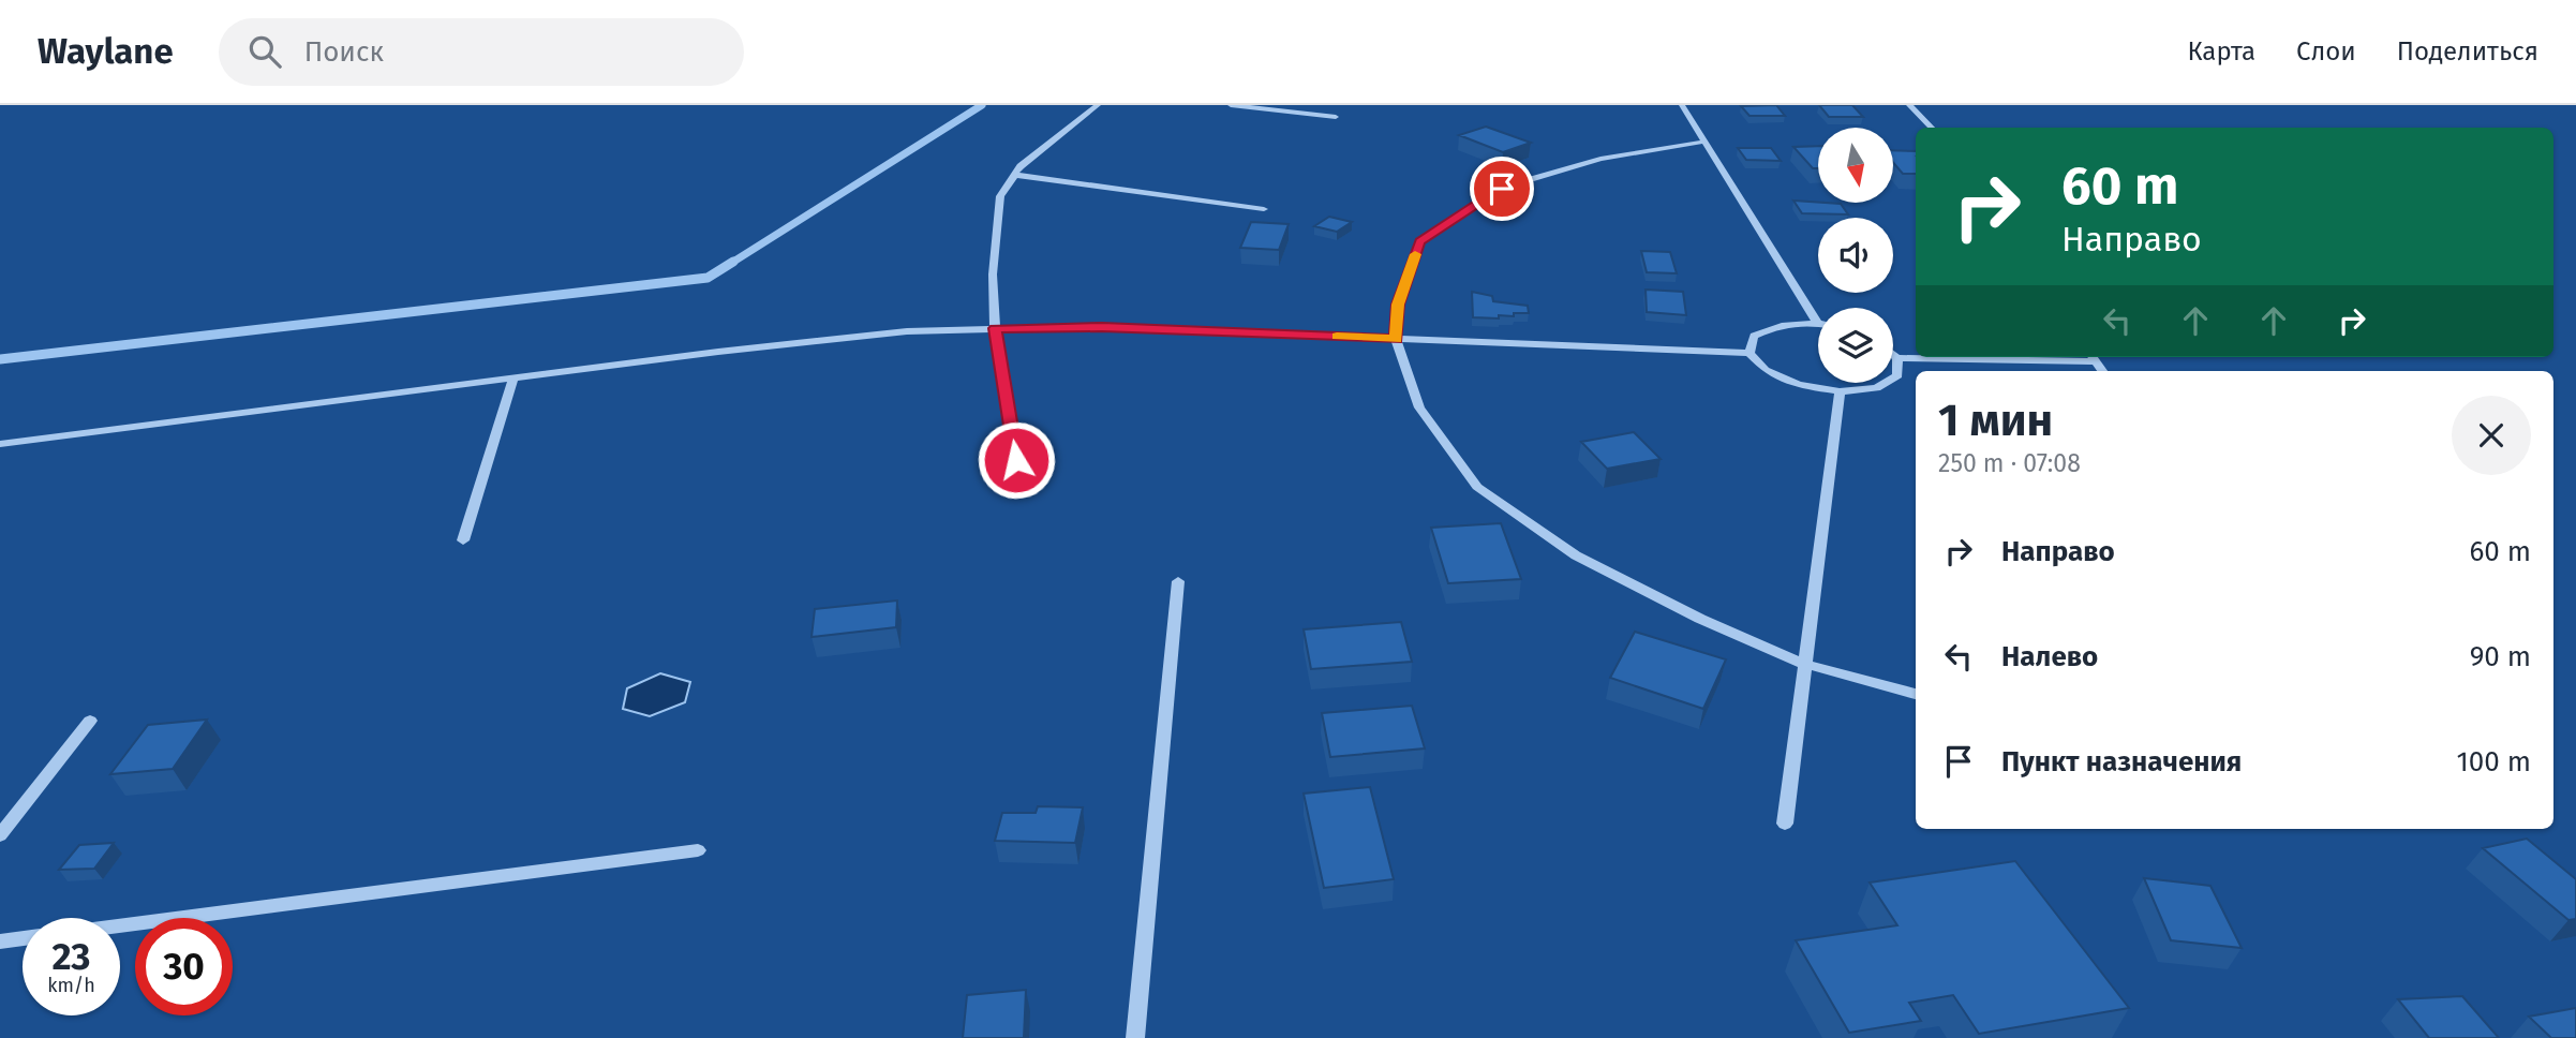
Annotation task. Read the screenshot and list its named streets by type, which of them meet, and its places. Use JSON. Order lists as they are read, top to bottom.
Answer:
{
  "north": "bottom",
  "page": {
    "header": "Waylane",
    "search": "Поиск",
    "nav": ["Карта", "Слои", "Поделиться"],
    "turn": ["60 m", "Направо"],
    "heading": ["1 мин", "250 m · 07:08"],
    "list": [
      {
        "name": "Направо",
        "value": "60 m"
      },
      {
        "name": "Налево",
        "value": "90 m"
      },
      {
        "name": "Пункт назначения",
        "value": "100 m"
      }
    ],
    "speed": "23 km/h",
    "limit": "30"
  }
}
